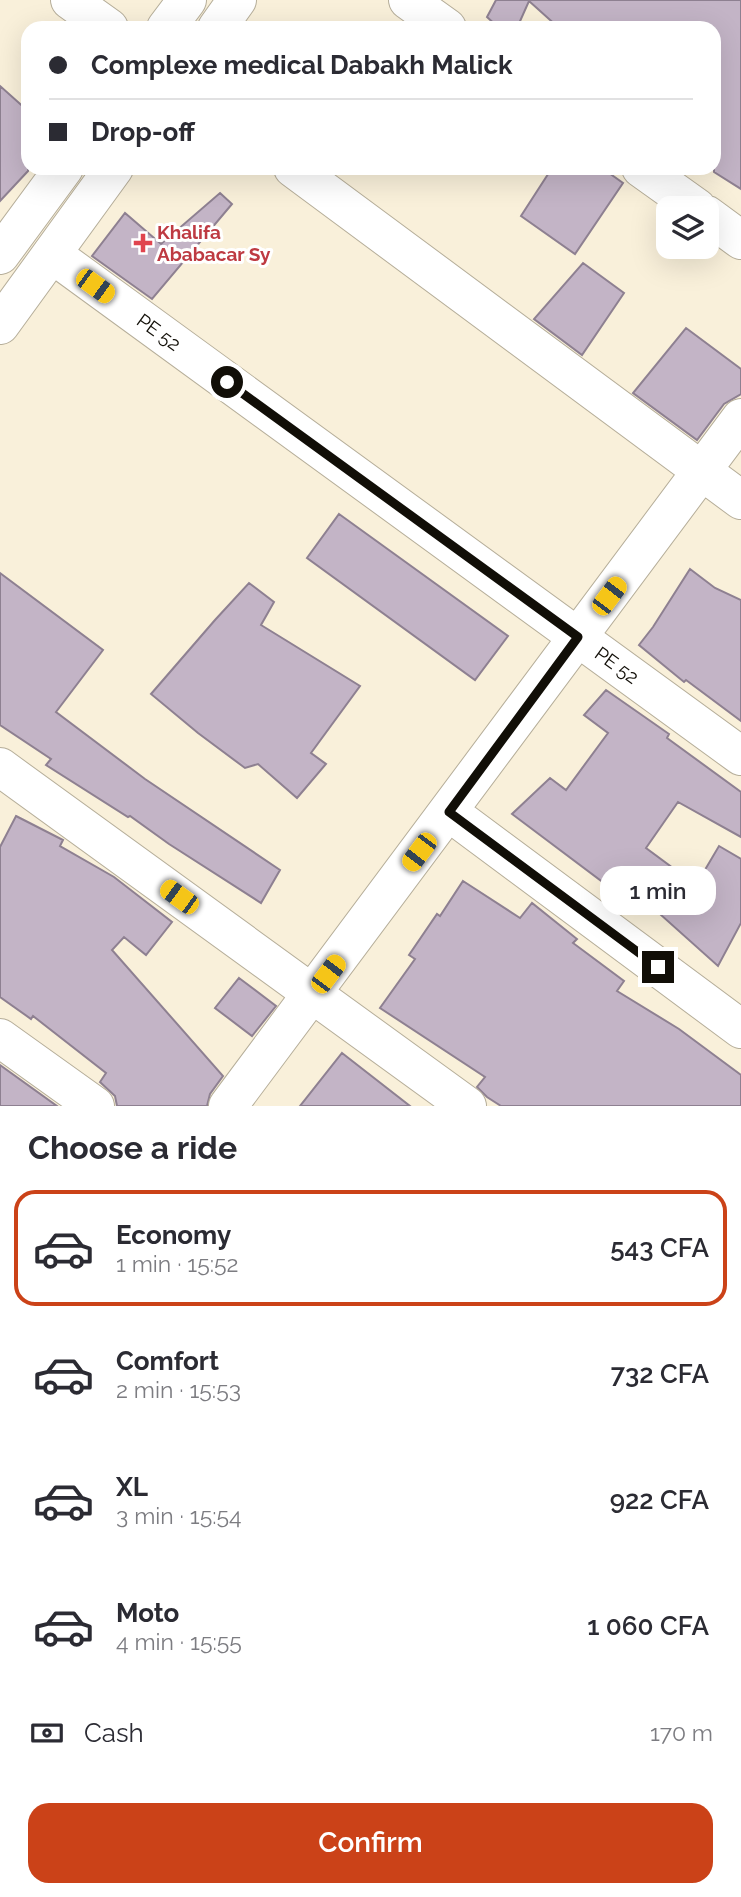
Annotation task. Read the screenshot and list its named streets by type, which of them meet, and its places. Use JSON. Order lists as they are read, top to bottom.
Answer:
{
  "streets": {
    "street": ["PE 52"]
  },
  "places": {
    "health": ["Khalifa Ababacar Sy"]
  },
  "page": {
    "banner": ["Complexe medical Dabakh Malick", "Drop-off"],
    "bubble": "1 min",
    "heading": "Choose a ride",
    "list": [
      {
        "name": "Economy",
        "note": "1 min · 15:52",
        "value": "543 CFA"
      },
      {
        "name": "Comfort",
        "note": "2 min · 15:53",
        "value": "732 CFA"
      },
      {
        "name": "XL",
        "note": "3 min · 15:54",
        "value": "922 CFA"
      },
      {
        "name": "Moto",
        "note": "4 min · 15:55",
        "value": "1 060 CFA"
      }
    ],
    "pay": ["Cash", "170 m"],
    "buttons": "Confirm"
  }
}
